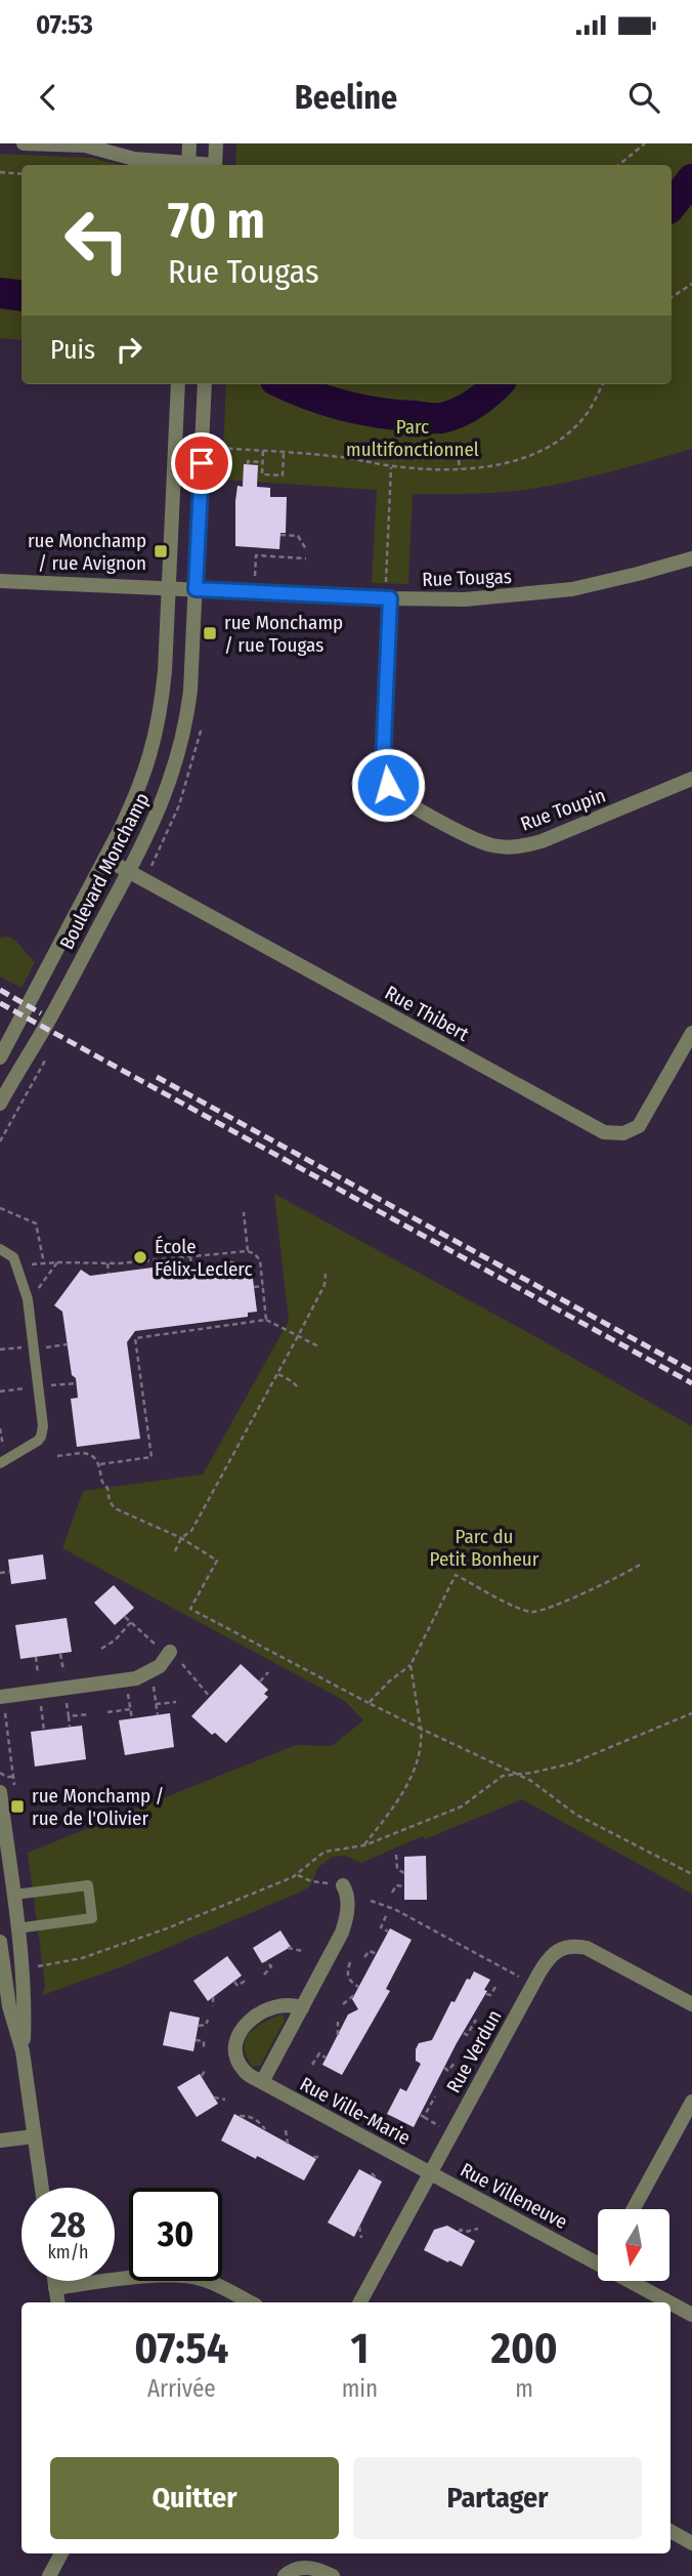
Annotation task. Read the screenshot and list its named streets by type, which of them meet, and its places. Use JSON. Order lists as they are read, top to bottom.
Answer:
{
  "streets": {
    "street": [
      "Rue Tougas",
      "Rue Toupin",
      "Boulevard Monchamp",
      "Rue Thibert",
      "Rue Verdun",
      "Rue Ville-Marie",
      "Rue Villeneuve"
    ]
  },
  "crossings": [
    ["Rue Tougas", "Rue Toupin"],
    ["Rue Tougas", "Boulevard Monchamp"],
    ["Boulevard Monchamp", "Rue Thibert"],
    ["Rue Verdun", "Rue Ville-Marie"],
    ["Rue Verdun", "Rue Villeneuve"],
    ["Rue Ville-Marie", "Rue Villeneuve"]
  ],
  "parks": ["Parc multifonctionnel", "Parc du Petit Bonheur"],
  "places": {
    "transit": ["rue Monchamp / rue Avignon", "rue Monchamp / rue Tougas", "rue Monchamp / rue de l'Olivier"],
    "other": ["École Félix-Leclerc"]
  },
  "north": "bottom",
  "page": {
    "status": "07:53",
    "header": "Beeline",
    "turn": ["70 m", "Rue Tougas"],
    "then": "Puis",
    "speed": "28 km/h",
    "limit": "30",
    "eta": [
      "07:54",
      "Arrivée",
      "1",
      "min",
      "200",
      "m"
    ],
    "buttons": ["Quitter", "Partager"]
  }
}
